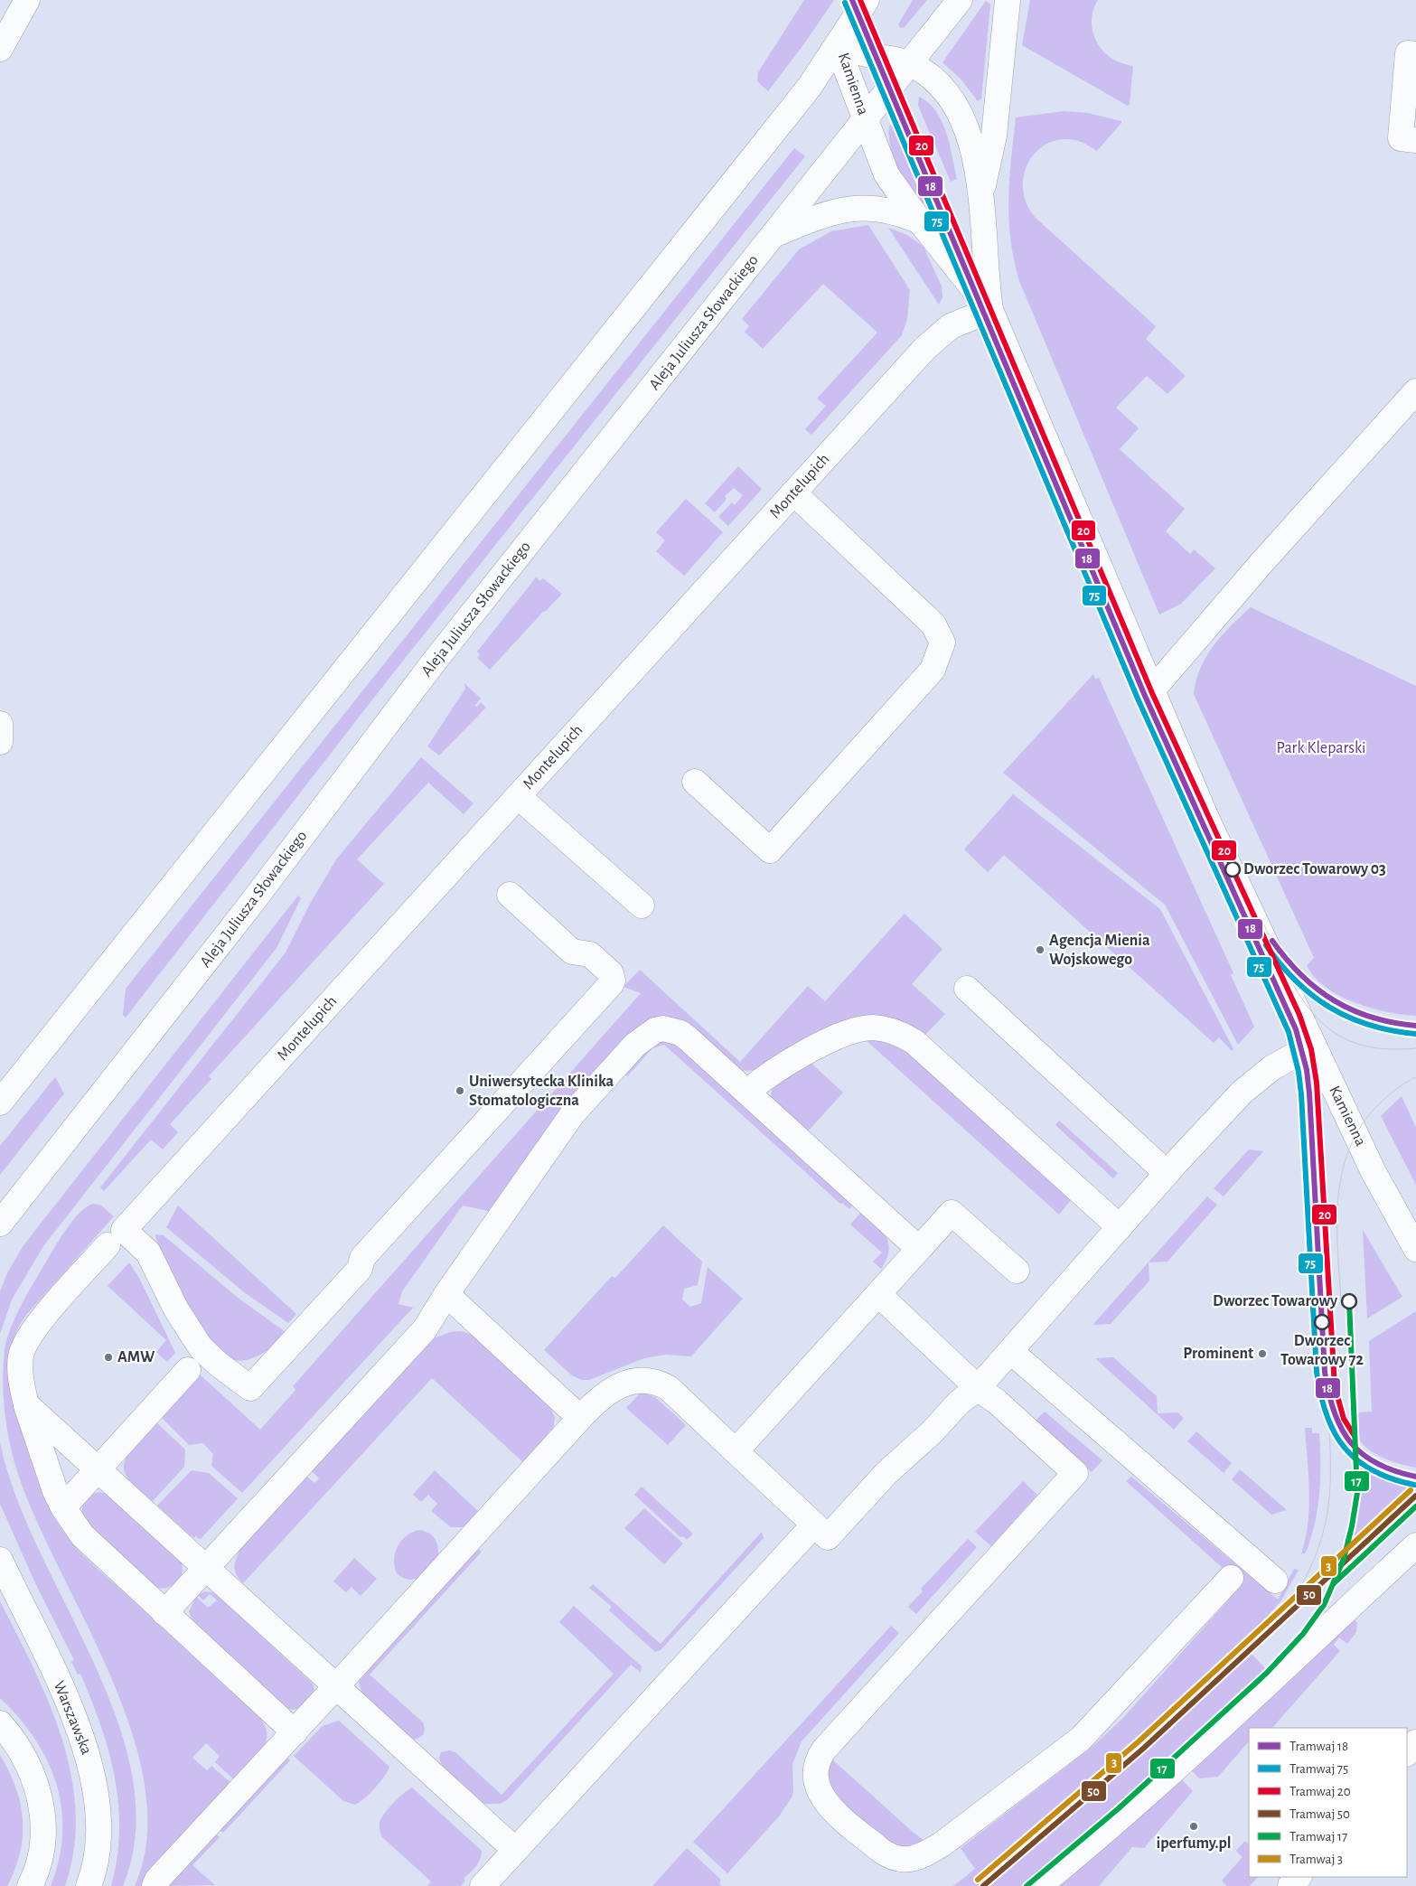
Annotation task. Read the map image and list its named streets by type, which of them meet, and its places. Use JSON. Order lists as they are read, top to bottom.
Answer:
{
  "streets": {
    "street": [
      "Kamienna",
      "Aleja Juliusza Słowackiego",
      "Montelupich",
      "Warszawska"
    ]
  },
  "crossings": [
    ["Kamienna", "Aleja Juliusza Słowackiego"],
    ["Kamienna", "Montelupich"]
  ],
  "parks": ["Park Kleparski"],
  "places": [
    "Dworzec Towarowy 03",
    "Agencja Mienia Wojskowego",
    "Uniwersytecka Klinika Stomatologiczna",
    "Dworzec Towarowy",
    "Dworzec Towarowy 72",
    "Prominent",
    "AMW",
    "iperfumy.pl"
  ],
  "lines": [
    "tram line 18",
    "tram line 20",
    "tram line 75",
    "tram line 17",
    "tram line 3",
    "tram line 50"
  ],
  "legend": [
    "Tramwaj 18",
    "Tramwaj 75",
    "Tramwaj 20",
    "Tramwaj 50",
    "Tramwaj 17",
    "Tramwaj 3"
  ]
}
